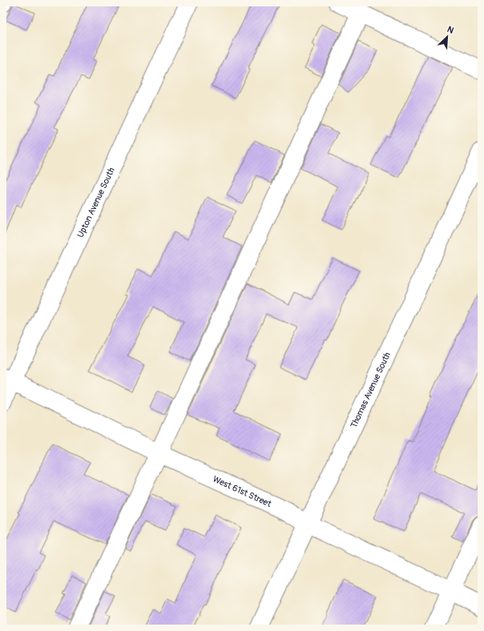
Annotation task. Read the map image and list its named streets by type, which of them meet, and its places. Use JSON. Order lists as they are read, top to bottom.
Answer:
{
  "streets": {
    "street": ["Upton Avenue South", "Thomas Avenue South", "West 61st Street"]
  },
  "crossings": [
    ["Upton Avenue South", "West 61st Street"],
    ["Thomas Avenue South", "West 61st Street"]
  ],
  "north": "top right"
}
